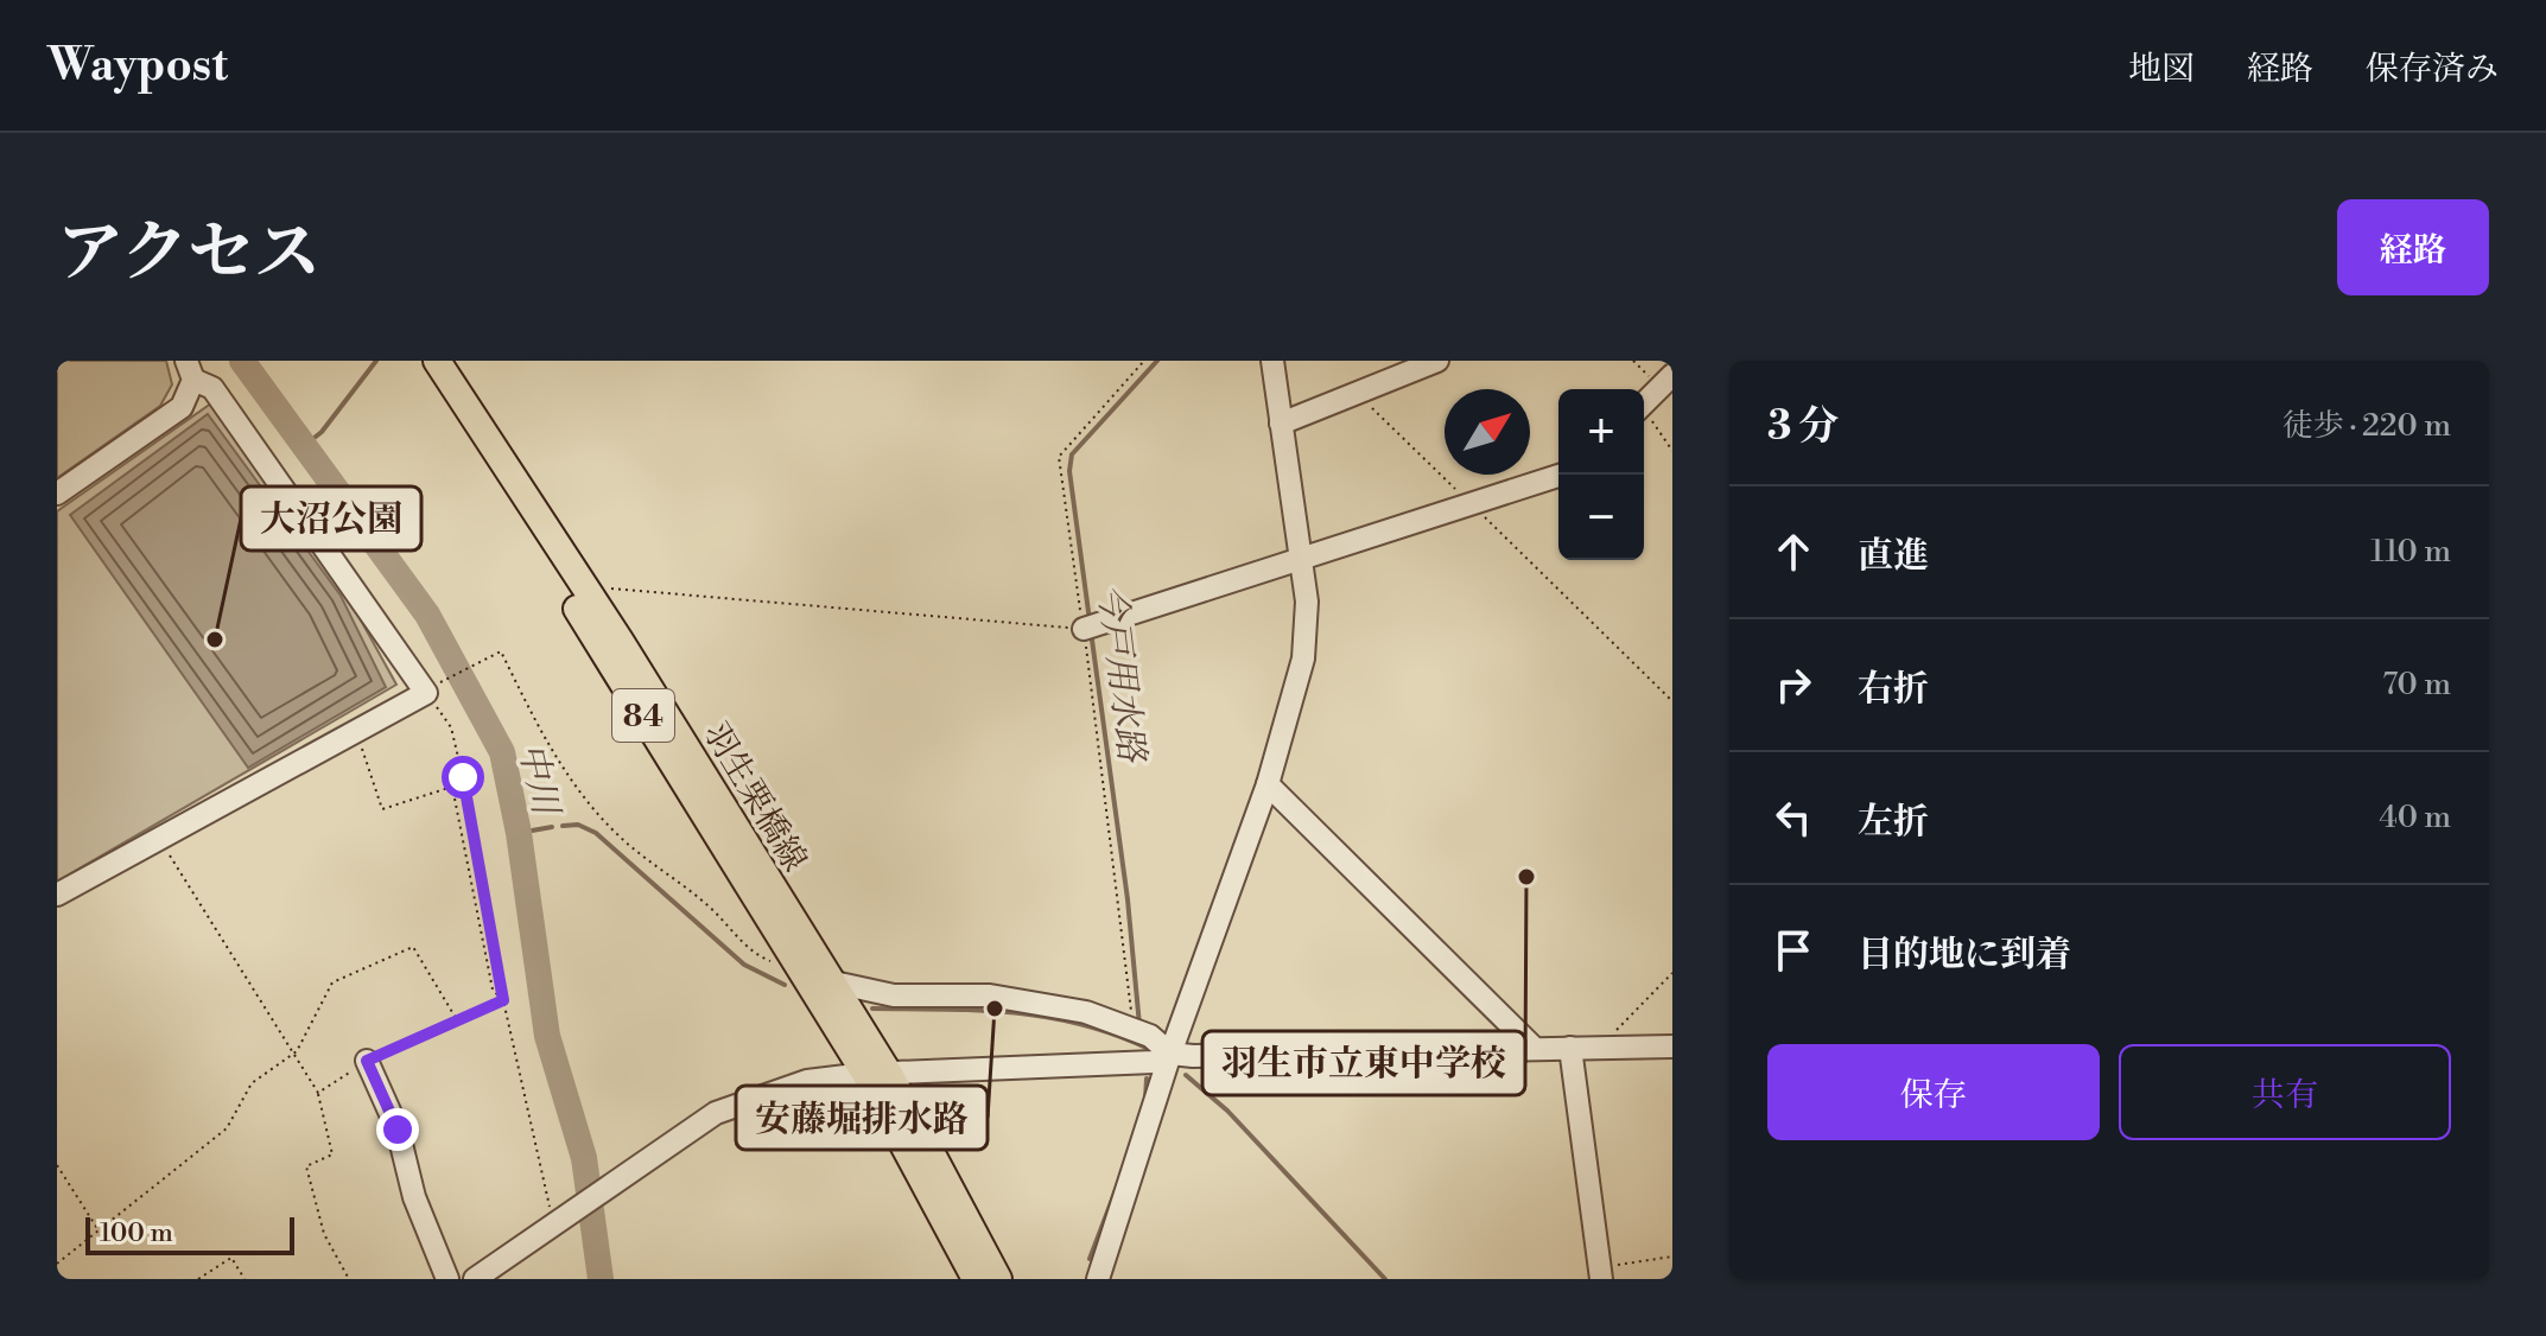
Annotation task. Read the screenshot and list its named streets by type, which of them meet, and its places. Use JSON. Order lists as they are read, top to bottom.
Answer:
{
  "streets": {
    "main road": ["84", "羽生栗橋線"]
  },
  "water": ["今戸用水路", "中川"],
  "places": ["大沼公園", "羽生市立東中学校", "安藤堀排水路"],
  "scale_bar": "100 m",
  "north": "top right",
  "page": {
    "header": "Waypost",
    "nav": ["地図", "経路", "保存済み"],
    "title": "アクセス",
    "buttons": [
      "経路",
      ["保存", "共有"]
    ],
    "heading": ["3 分", "徒歩 · 220 m"],
    "map_buttons": ["+", "−"],
    "list": [
      ["直進", "110 m"],
      ["右折", "70 m"],
      ["左折", "40 m"],
      "目的地に到着"
    ],
    "scale": "100 m"
  }
}
